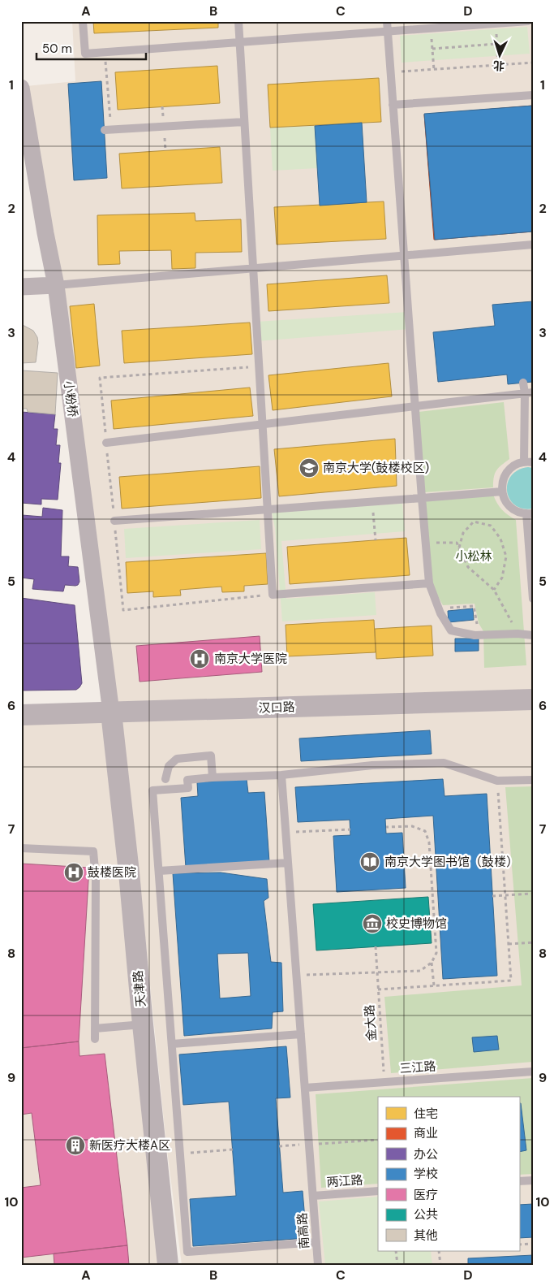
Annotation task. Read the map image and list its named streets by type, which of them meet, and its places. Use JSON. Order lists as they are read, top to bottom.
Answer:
{
  "streets": {
    "street": ["小粉桥", "汉口路", "天津路"],
    "lane": ["三江路", "两江路", "南高路"],
    "path": ["金大路"]
  },
  "crossings": [
    ["小粉桥", "汉口路"],
    ["小粉桥", "天津路"],
    ["汉口路", "天津路"],
    ["金大路", "三江路"],
    ["三江路", "南高路"],
    ["两江路", "南高路"]
  ],
  "parks": ["小松林"],
  "places": {
    "school or university": ["南京大学(鼓楼校区)"],
    "hospital": ["南京大学医院", "鼓楼医院"],
    "library": ["南京大学图书馆（鼓楼）"],
    "museum": ["校史博物馆"],
    "building": ["新医疗大楼A区"]
  },
  "legend": [
    "住宅",
    "商业",
    "办公",
    "学校",
    "医疗",
    "公共",
    "其他"
  ],
  "scale_bar": "50 m",
  "north": "bottom",
  "grid": {
    "columns": [
      "A",
      "B",
      "C",
      "D"
    ],
    "rows": [
      "1",
      "2",
      "3",
      "4",
      "5",
      "6",
      "7",
      "8",
      "9",
      "10"
    ]
  }
}
